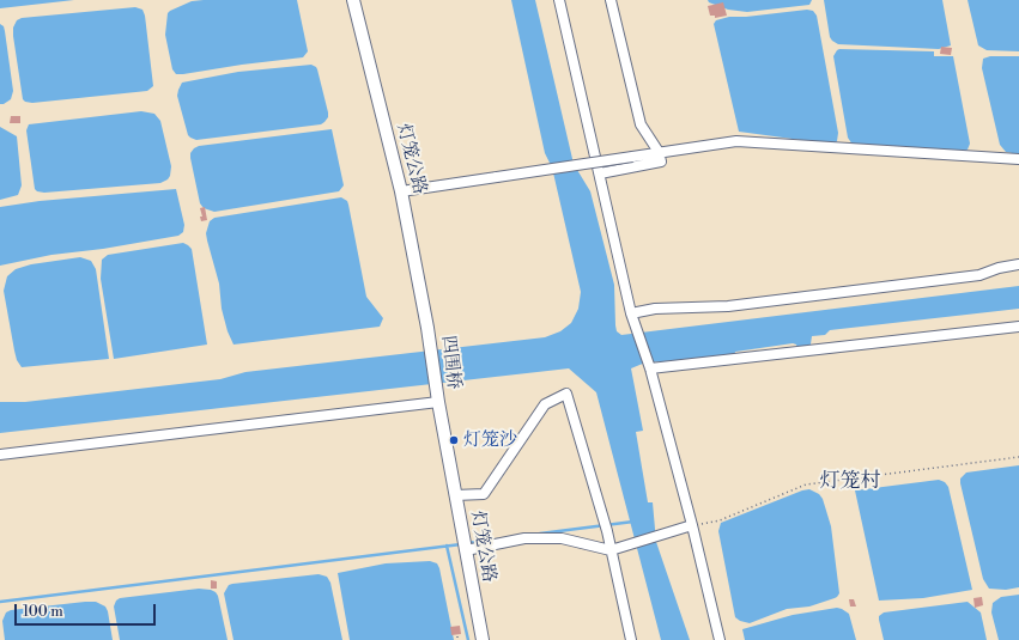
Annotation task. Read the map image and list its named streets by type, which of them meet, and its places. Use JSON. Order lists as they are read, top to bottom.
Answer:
{
  "streets": {
    "street": ["灯笼公路", "四围桥"]
  },
  "crossings": [
    ["灯笼公路", "四围桥"]
  ],
  "districts": ["灯笼村"],
  "places": ["灯笼沙"],
  "scale_bar": "100 m"
}
